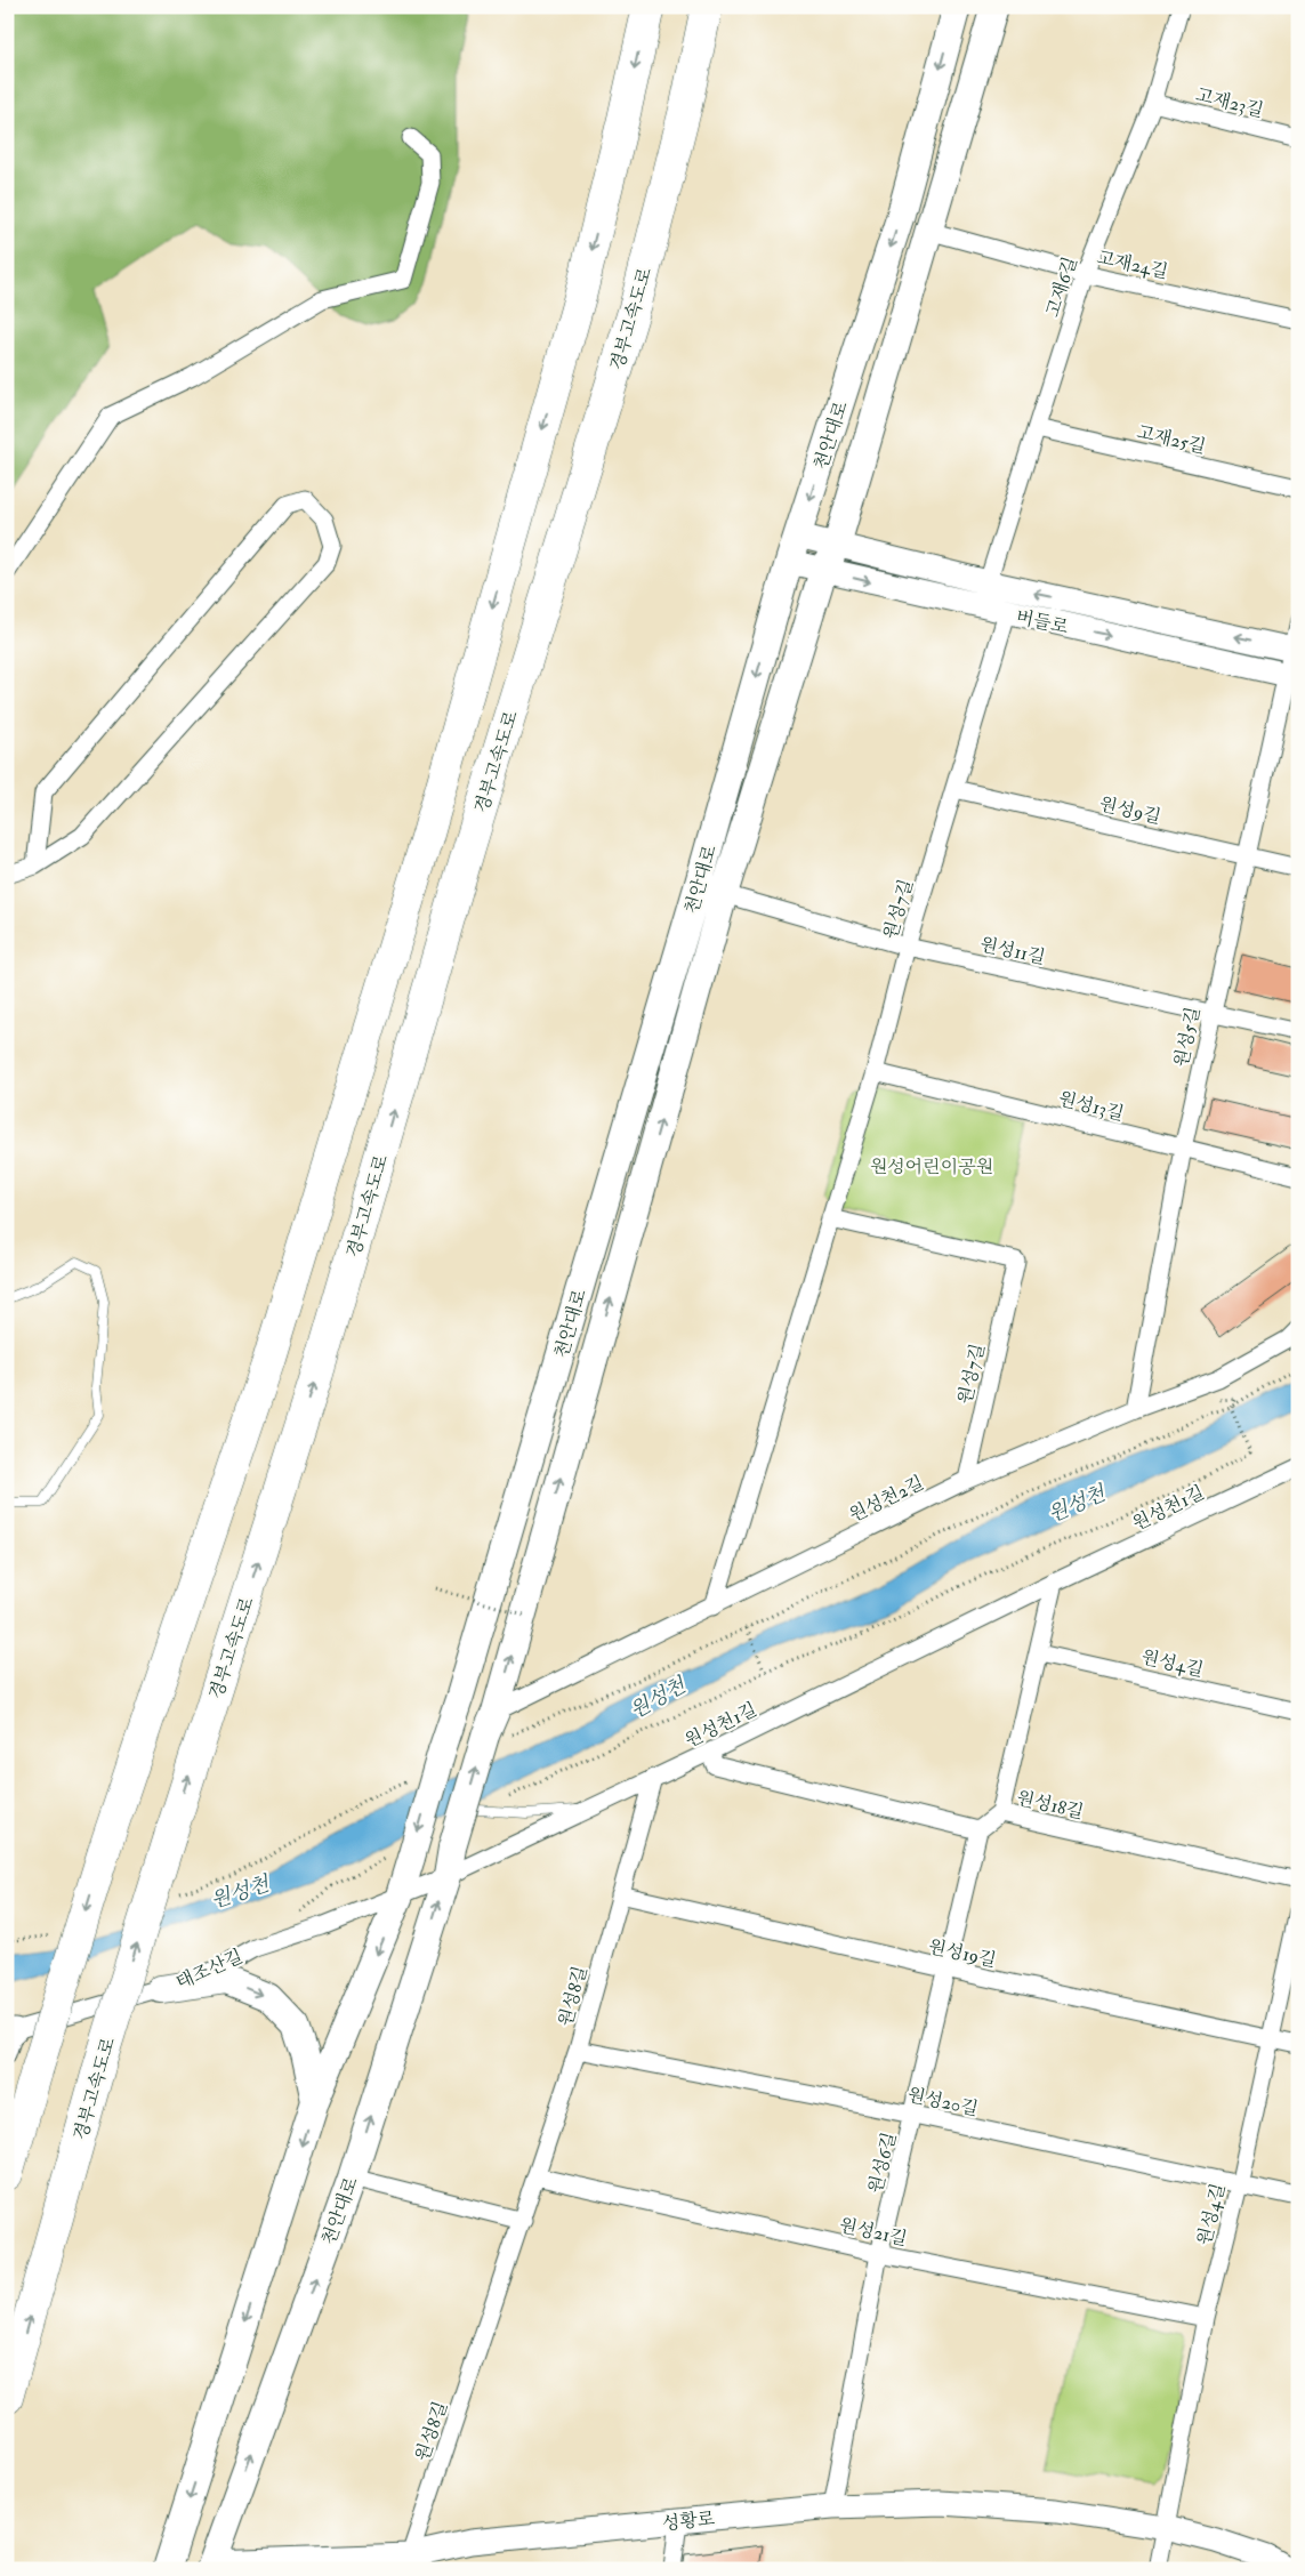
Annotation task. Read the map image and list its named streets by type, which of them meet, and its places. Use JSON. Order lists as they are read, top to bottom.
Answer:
{
  "streets": {
    "highway": ["경부고속도로"],
    "main road": ["천안대로"],
    "street": [
      "고재23길",
      "고재24길",
      "고재6길",
      "고재25길",
      "버들로",
      "원성9길",
      "원성7길",
      "원성11길",
      "원성5길",
      "원성13길",
      "원성천2길",
      "원성천1길",
      "원성4길",
      "원성18길",
      "원성19길",
      "태조산길",
      "원성8길",
      "원성20길",
      "원성6길",
      "원성21길",
      "성황로"
    ]
  },
  "crossings": [
    ["고재23길", "고재6길"],
    ["고재24길", "고재6길"],
    ["고재24길", "천안대로"],
    ["고재6길", "고재25길"],
    ["고재6길", "버들로"],
    ["천안대로", "버들로"],
    ["천안대로", "원성11길"],
    ["천안대로", "원성천2길"],
    ["천안대로", "원성천1길"],
    ["천안대로", "성황로"],
    ["버들로", "원성7길"],
    ["버들로", "원성5길"],
    ["원성9길", "원성7길"],
    ["원성9길", "원성5길"],
    ["원성7길", "원성11길"],
    ["원성7길", "원성13길"],
    ["원성7길", "원성천2길"],
    ["원성11길", "원성5길"],
    ["원성5길", "원성13길"],
    ["원성5길", "원성천2길"],
    ["원성천1길", "태조산길"],
    ["원성천1길", "원성8길"],
    ["원성4길", "원성19길"],
    ["원성4길", "원성20길"],
    ["원성4길", "원성21길"],
    ["원성4길", "성황로"],
    ["원성18길", "원성6길"],
    ["원성19길", "원성8길"],
    ["원성19길", "원성6길"],
    ["원성8길", "원성20길"],
    ["원성8길", "원성21길"],
    ["원성8길", "성황로"],
    ["원성20길", "원성6길"],
    ["원성6길", "원성21길"],
    ["원성6길", "성황로"]
  ],
  "water": ["원성천"],
  "parks": ["원성어린이공원"]
}
